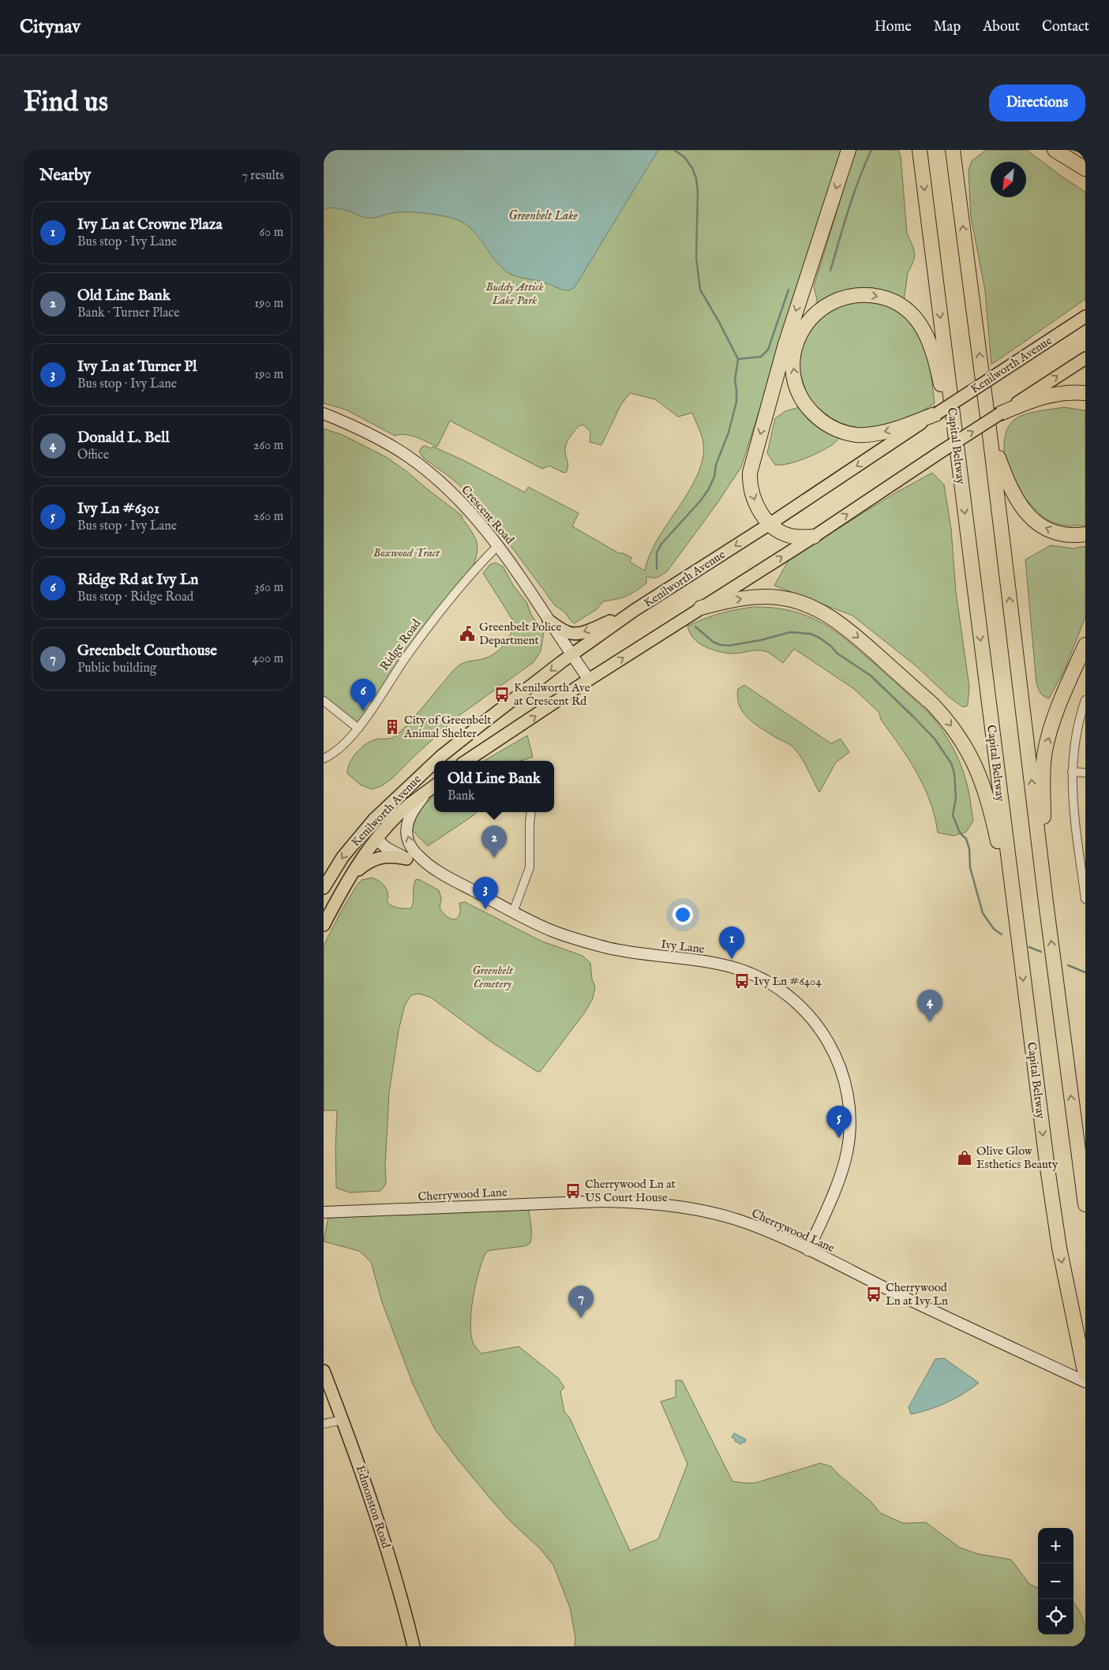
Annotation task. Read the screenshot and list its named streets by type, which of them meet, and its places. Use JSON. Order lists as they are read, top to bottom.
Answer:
{
  "streets": {
    "highway": ["Capital Beltway"],
    "main road": ["Kenilworth Avenue", "Edmonston Road"],
    "street": [
      "Crescent Road",
      "Ridge Road",
      "Ivy Lane",
      "Cherrywood Lane"
    ]
  },
  "crossings": [
    ["Kenilworth Avenue", "Crescent Road"],
    ["Kenilworth Avenue", "Ivy Lane"],
    ["Crescent Road", "Ridge Road"],
    ["Ivy Lane", "Cherrywood Lane"]
  ],
  "water": ["Greenbelt Lake"],
  "parks": ["Buddy Attick Lake Park", "Boxwood Tract", "Greenbelt Cemetery"],
  "places": {
    "public building": ["Greenbelt Police Department"],
    "bus stop": [
      "Kenilworth Ave at Crescent Rd",
      "Ivy Ln #6404",
      "Cherrywood Ln at US Court House",
      "Cherrywood Ln at Ivy Ln"
    ],
    "building": ["City of Greenbelt Animal Shelter"],
    "shop": ["Olive Glow Esthetics Beauty"]
  },
  "north": "bottom left",
  "page": {
    "header": "Citynav",
    "nav": [
      "Home",
      "Map",
      "About",
      "Contact"
    ],
    "buttons": "Directions",
    "title": "Find us",
    "heading": ["Nearby", "7 results"],
    "list": [
      {
        "mark": "1",
        "name": "Ivy Ln at Crowne Plaza",
        "note": "Bus stop · Ivy Lane",
        "value": "60 m"
      },
      {
        "mark": "2",
        "name": "Old Line Bank",
        "note": "Bank · Turner Place",
        "value": "190 m"
      },
      {
        "mark": "3",
        "name": "Ivy Ln at Turner Pl",
        "note": "Bus stop · Ivy Lane",
        "value": "190 m"
      },
      {
        "mark": "4",
        "name": "Donald L. Bell",
        "note": "Office",
        "value": "260 m"
      },
      {
        "mark": "5",
        "name": "Ivy Ln #6301",
        "note": "Bus stop · Ivy Lane",
        "value": "260 m"
      },
      {
        "mark": "6",
        "name": "Ridge Rd at Ivy Ln",
        "note": "Bus stop · Ridge Road",
        "value": "360 m"
      },
      {
        "mark": "7",
        "name": "Greenbelt Courthouse",
        "note": "Public building",
        "value": "400 m"
      }
    ],
    "pins": [
      "6",
      "2",
      "3",
      "1",
      "4",
      "5",
      "7"
    ],
    "popup": ["Old Line Bank", "Bank"],
    "map_buttons": ["+", "−"]
  }
}
